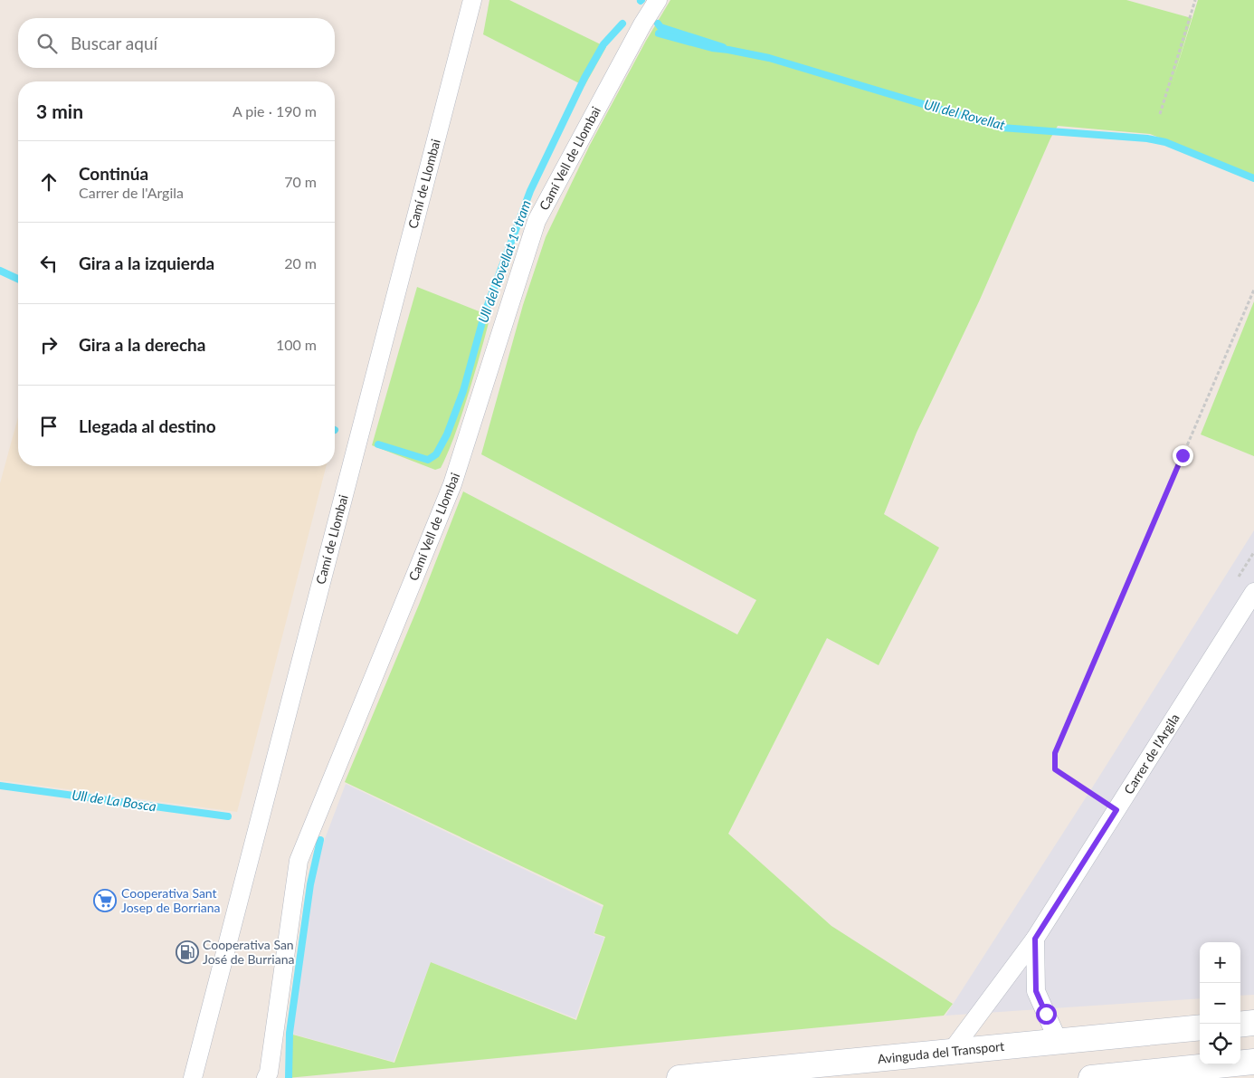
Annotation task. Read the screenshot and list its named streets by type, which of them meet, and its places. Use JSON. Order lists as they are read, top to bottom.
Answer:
{
  "streets": {
    "main road": ["Avinguda del Transport"],
    "street": ["Camí Vell de Llombai", "Camí de Llombai", "Carrer de l'Argila"]
  },
  "crossings": [
    ["Carrer de l'Argila", "Avinguda del Transport"]
  ],
  "water": ["Ull del Rovellat", "Ull del Rovellat 1º tram", "Ull de La Bosca"],
  "places": {
    "supermarket": ["Cooperativa Sant Josep de Borriana"],
    "fuel station": ["Cooperativa San José de Burriana"]
  },
  "page": {
    "search": "Buscar aquí",
    "heading": ["3 min", "A pie · 190 m"],
    "list": [
      ["Continúa", "Carrer de l'Argila", "70 m"],
      ["Gira a la izquierda", "20 m"],
      ["Gira a la derecha", "100 m"],
      "Llegada al destino"
    ],
    "map_buttons": ["+", "−"]
  }
}
